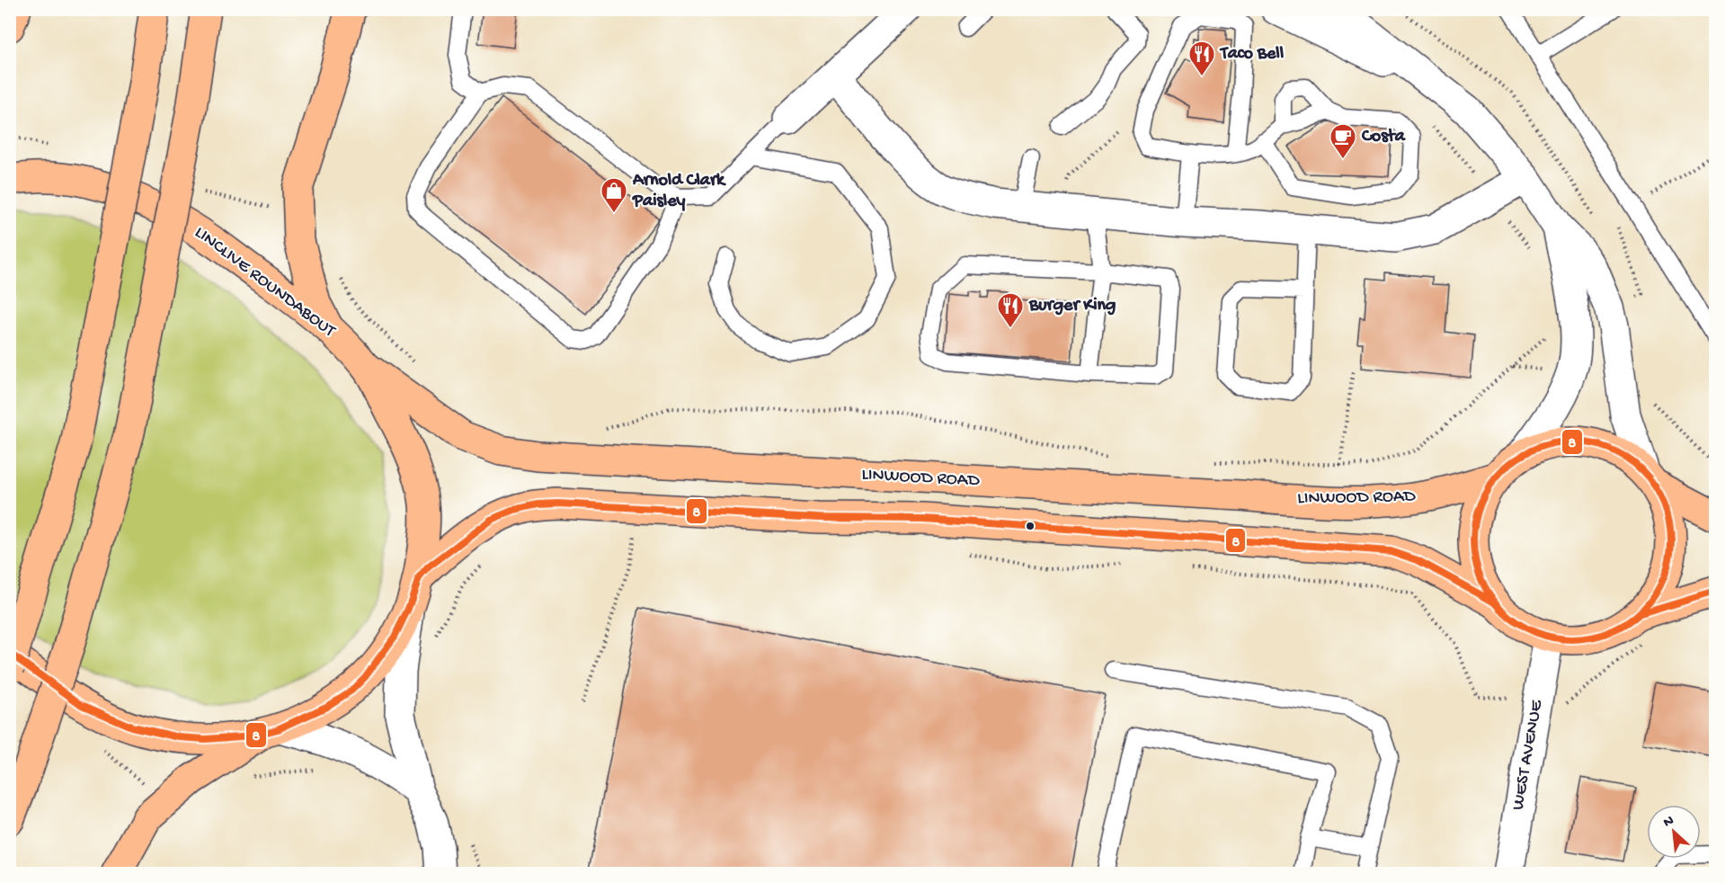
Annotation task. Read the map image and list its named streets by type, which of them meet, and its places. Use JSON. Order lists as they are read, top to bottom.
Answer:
{
  "streets": {
    "main road": ["LINCLIVE ROUNDABOUT", "LINWOOD ROAD"],
    "street": ["WEST AVENUE"]
  },
  "crossings": [
    ["LINCLIVE ROUNDABOUT", "LINWOOD ROAD"]
  ],
  "places": {
    "restaurant": ["Taco Bell", "Burger King"],
    "cafe": ["Costa"],
    "shop": ["Arnold Clark Paisley"]
  },
  "lines": ["transit line 8"],
  "north": "top left"
}
